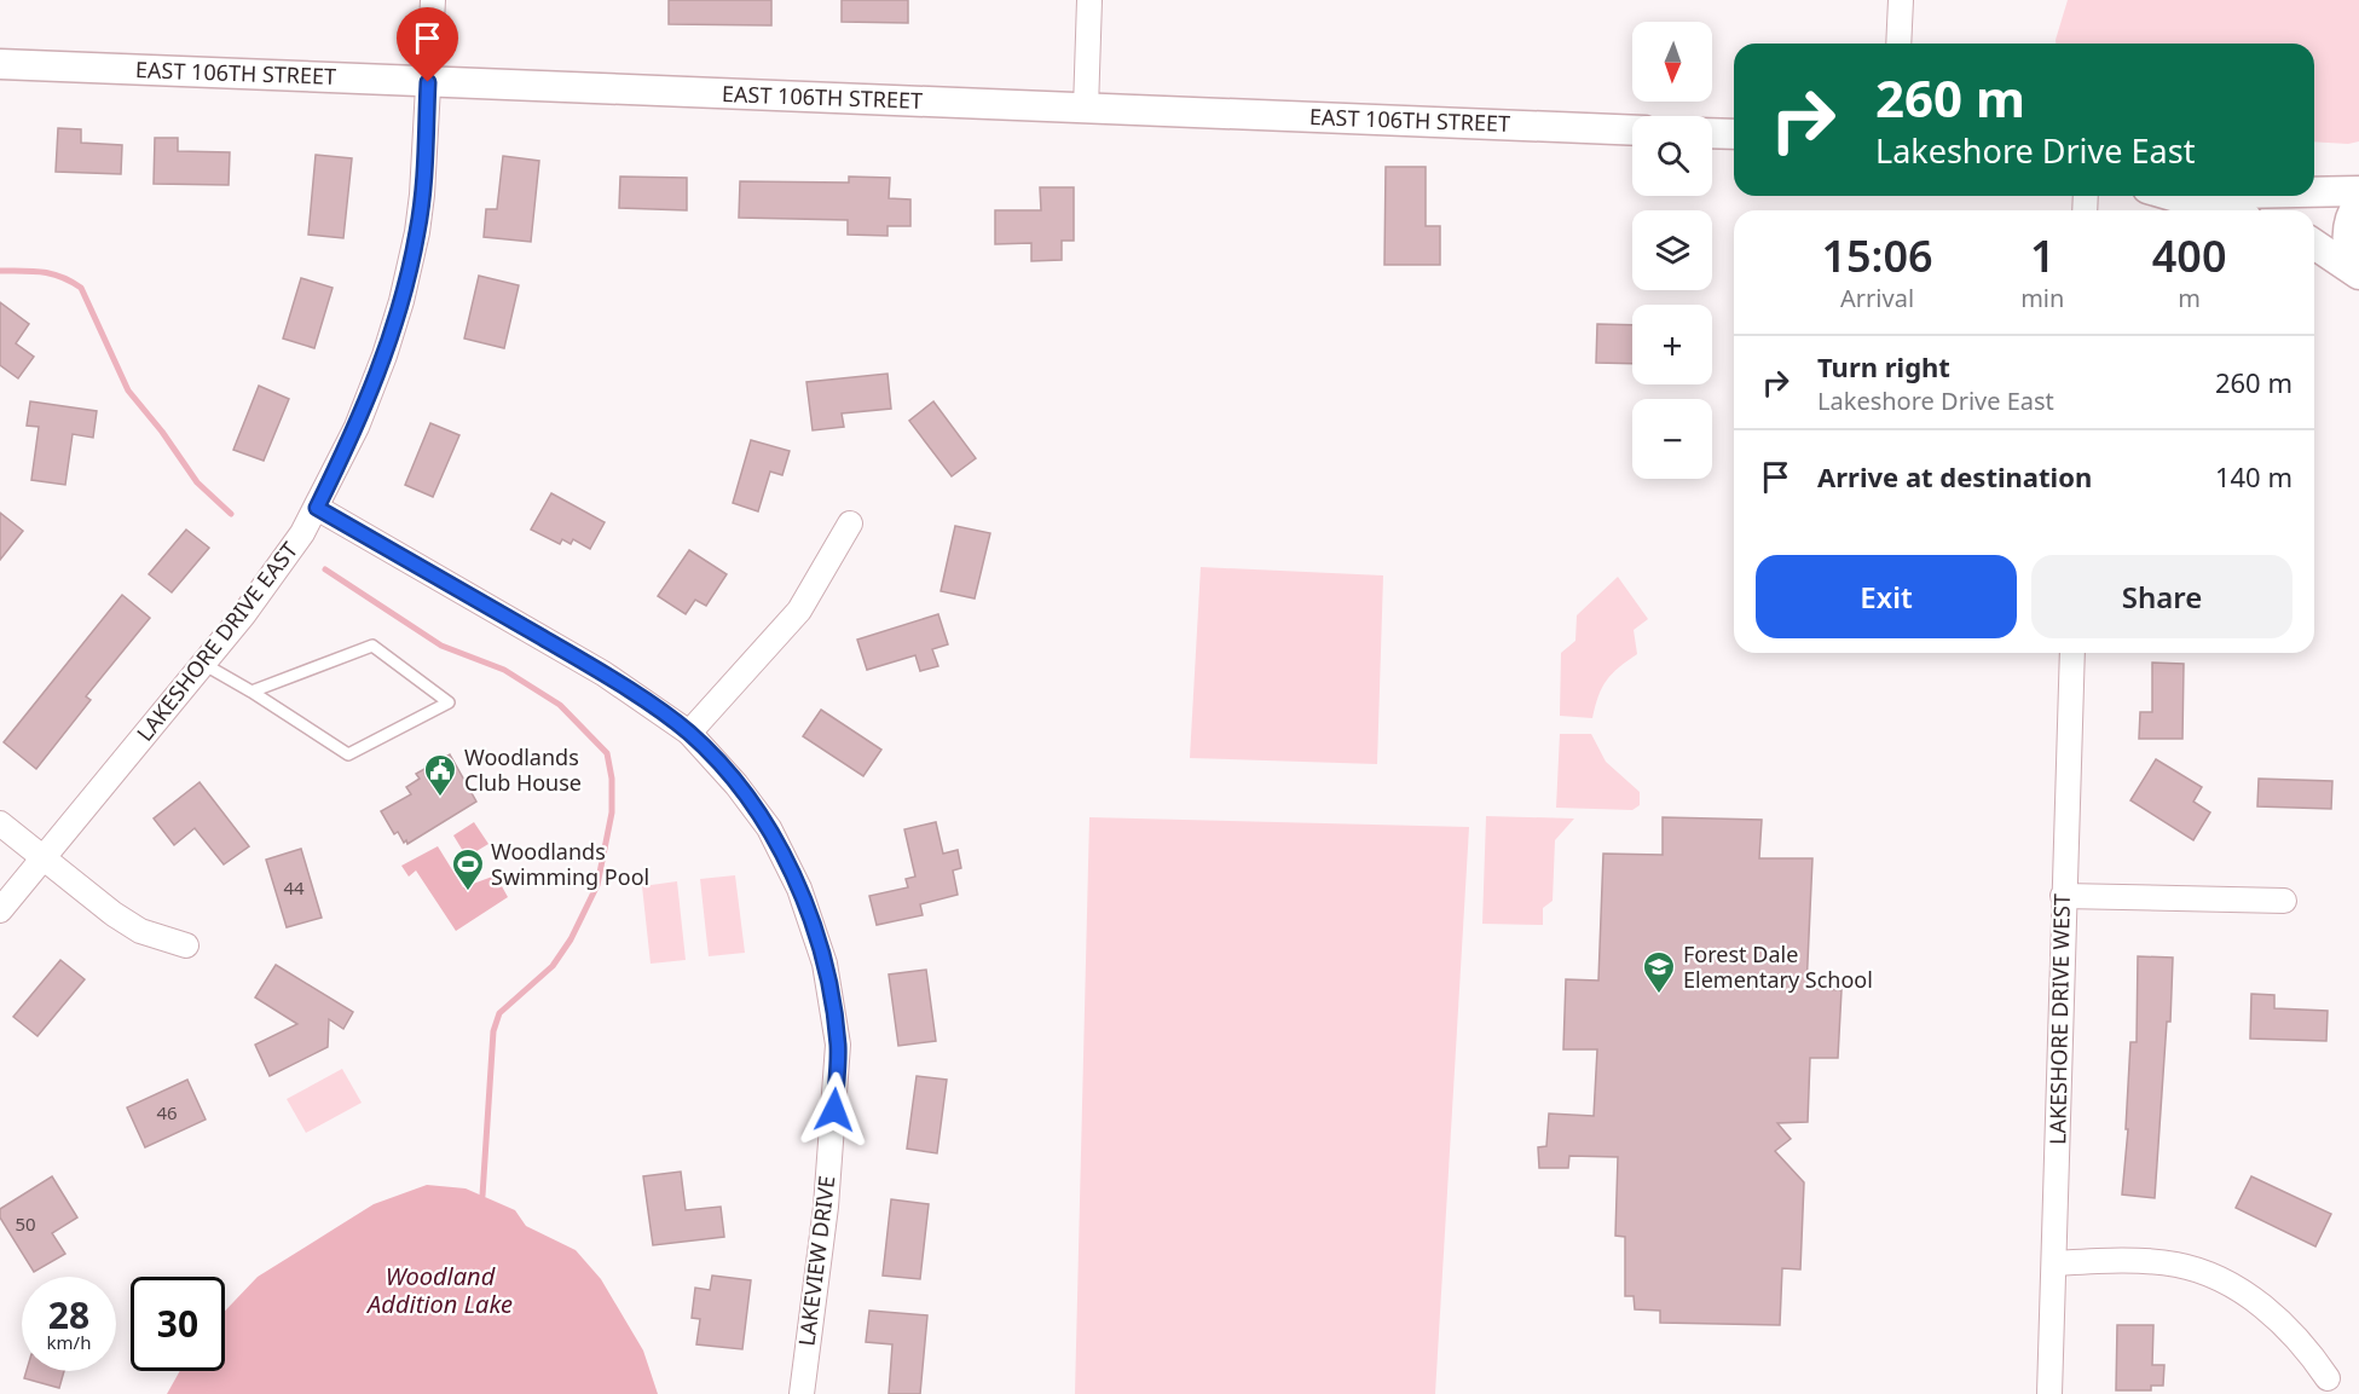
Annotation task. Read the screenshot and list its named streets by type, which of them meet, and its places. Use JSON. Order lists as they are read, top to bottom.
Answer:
{
  "streets": {
    "street": [
      "EAST 106TH STREET",
      "LAKESHORE DRIVE EAST",
      "LAKESHORE DRIVE WEST",
      "LAKEVIEW DRIVE"
    ]
  },
  "crossings": [
    ["EAST 106TH STREET", "LAKESHORE DRIVE EAST"],
    ["LAKESHORE DRIVE EAST", "LAKEVIEW DRIVE"]
  ],
  "water": ["Woodland Addition Lake"],
  "places": {
    "public building": ["Woodlands Club House"],
    "sports": ["Woodlands Swimming Pool"],
    "school or university": ["Forest Dale Elementary School"]
  },
  "house_numbers": ["44", "46", "50"],
  "north": "bottom",
  "page": {
    "map_buttons": ["+", "−"],
    "turn": ["260 m", "Lakeshore Drive East"],
    "eta": [
      "15:06",
      "Arrival",
      "1",
      "min",
      "400",
      "m"
    ],
    "list": [
      {
        "name": "Turn right",
        "note": "Lakeshore Drive East",
        "value": "260 m"
      },
      {
        "name": "Arrive at destination",
        "value": "140 m"
      }
    ],
    "buttons": ["Exit", "Share"],
    "speed": "28 km/h",
    "limit": "30"
  }
}
